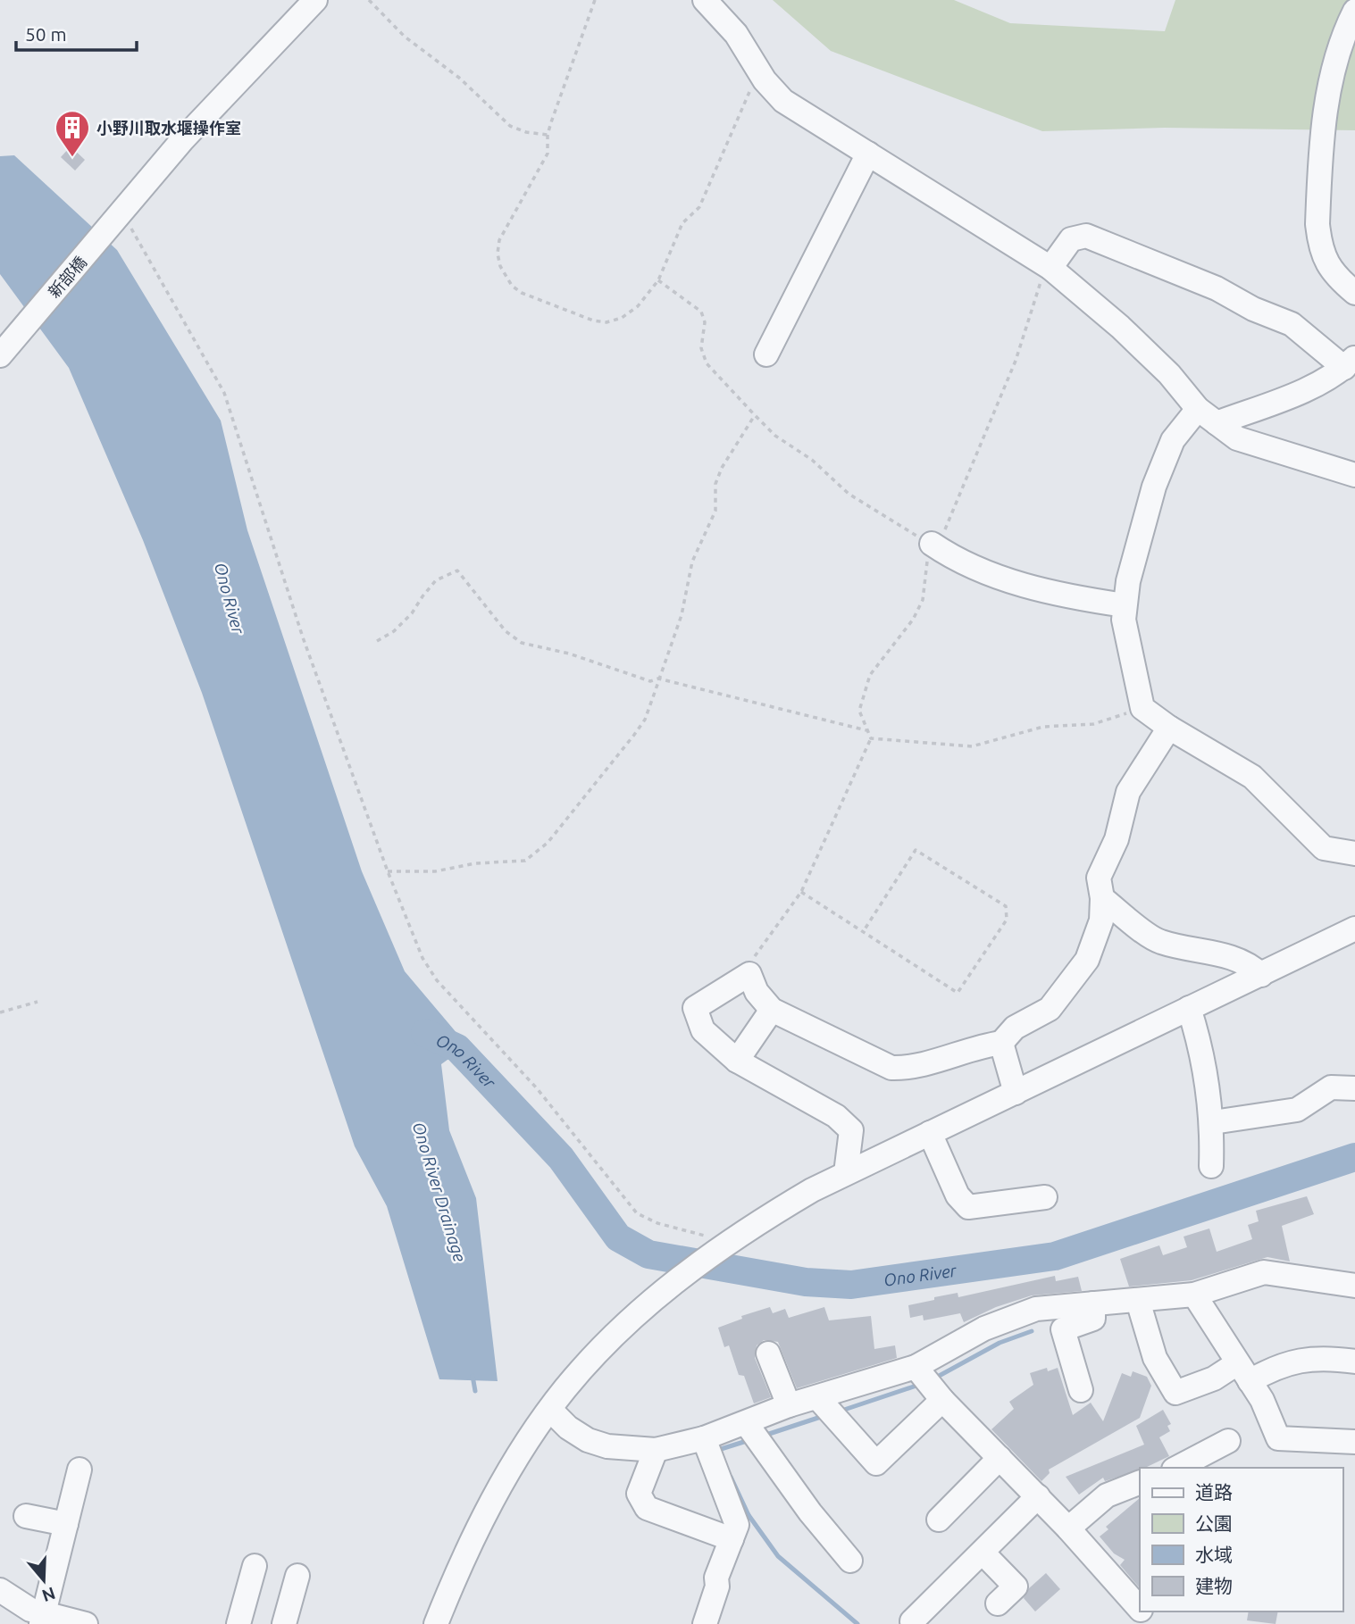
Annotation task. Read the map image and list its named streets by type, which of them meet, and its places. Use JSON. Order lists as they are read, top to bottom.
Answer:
{
  "streets": {
    "street": ["新部橋"]
  },
  "water": ["Ono River", "Ono River Drainage"],
  "places": {
    "building": ["小野川取水堰操作室"]
  },
  "legend": [
    "道路",
    "公園",
    "水域",
    "建物"
  ],
  "scale_bar": "50 m",
  "north": "bottom"
}
